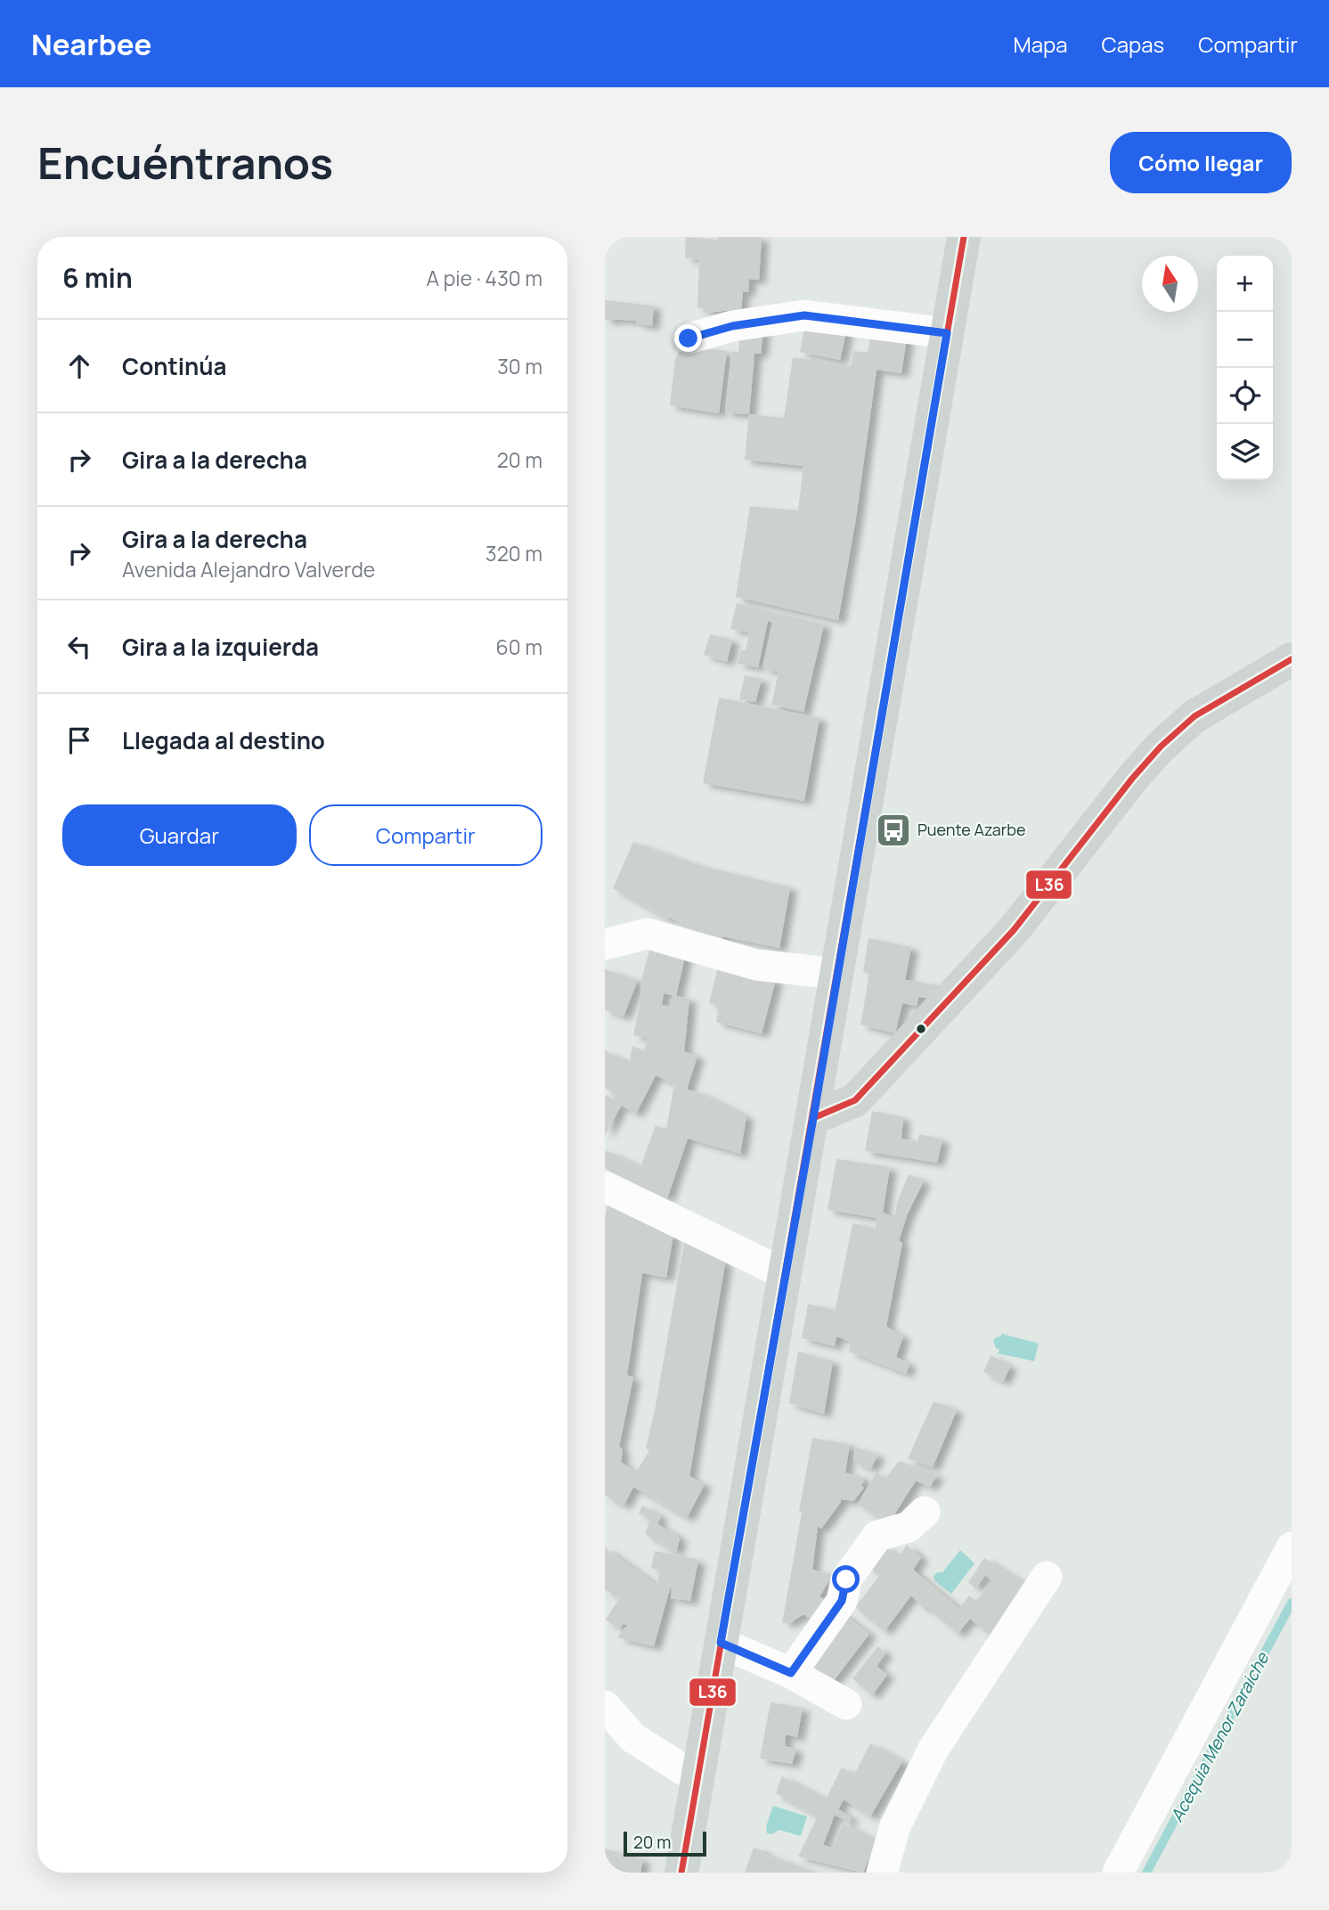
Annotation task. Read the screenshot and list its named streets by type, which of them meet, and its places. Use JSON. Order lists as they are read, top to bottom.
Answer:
{
  "water": ["Acequia Menor Zaraiche"],
  "places": {
    "bus stop": ["Puente Azarbe"]
  },
  "lines": ["transit line L36"],
  "scale_bar": "20 m",
  "north": "top",
  "page": {
    "header": "Nearbee",
    "nav": ["Mapa", "Capas", "Compartir"],
    "buttons": [
      "Cómo llegar",
      ["Guardar", "Compartir"]
    ],
    "title": "Encuéntranos",
    "heading": ["6 min", "A pie · 430 m"],
    "map_buttons": ["+", "−"],
    "list": [
      ["Continúa", "30 m"],
      ["Gira a la derecha", "20 m"],
      ["Gira a la derecha", "Avenida Alejandro Valverde", "320 m"],
      ["Gira a la izquierda", "60 m"],
      "Llegada al destino"
    ],
    "scale": "20 m"
  }
}
